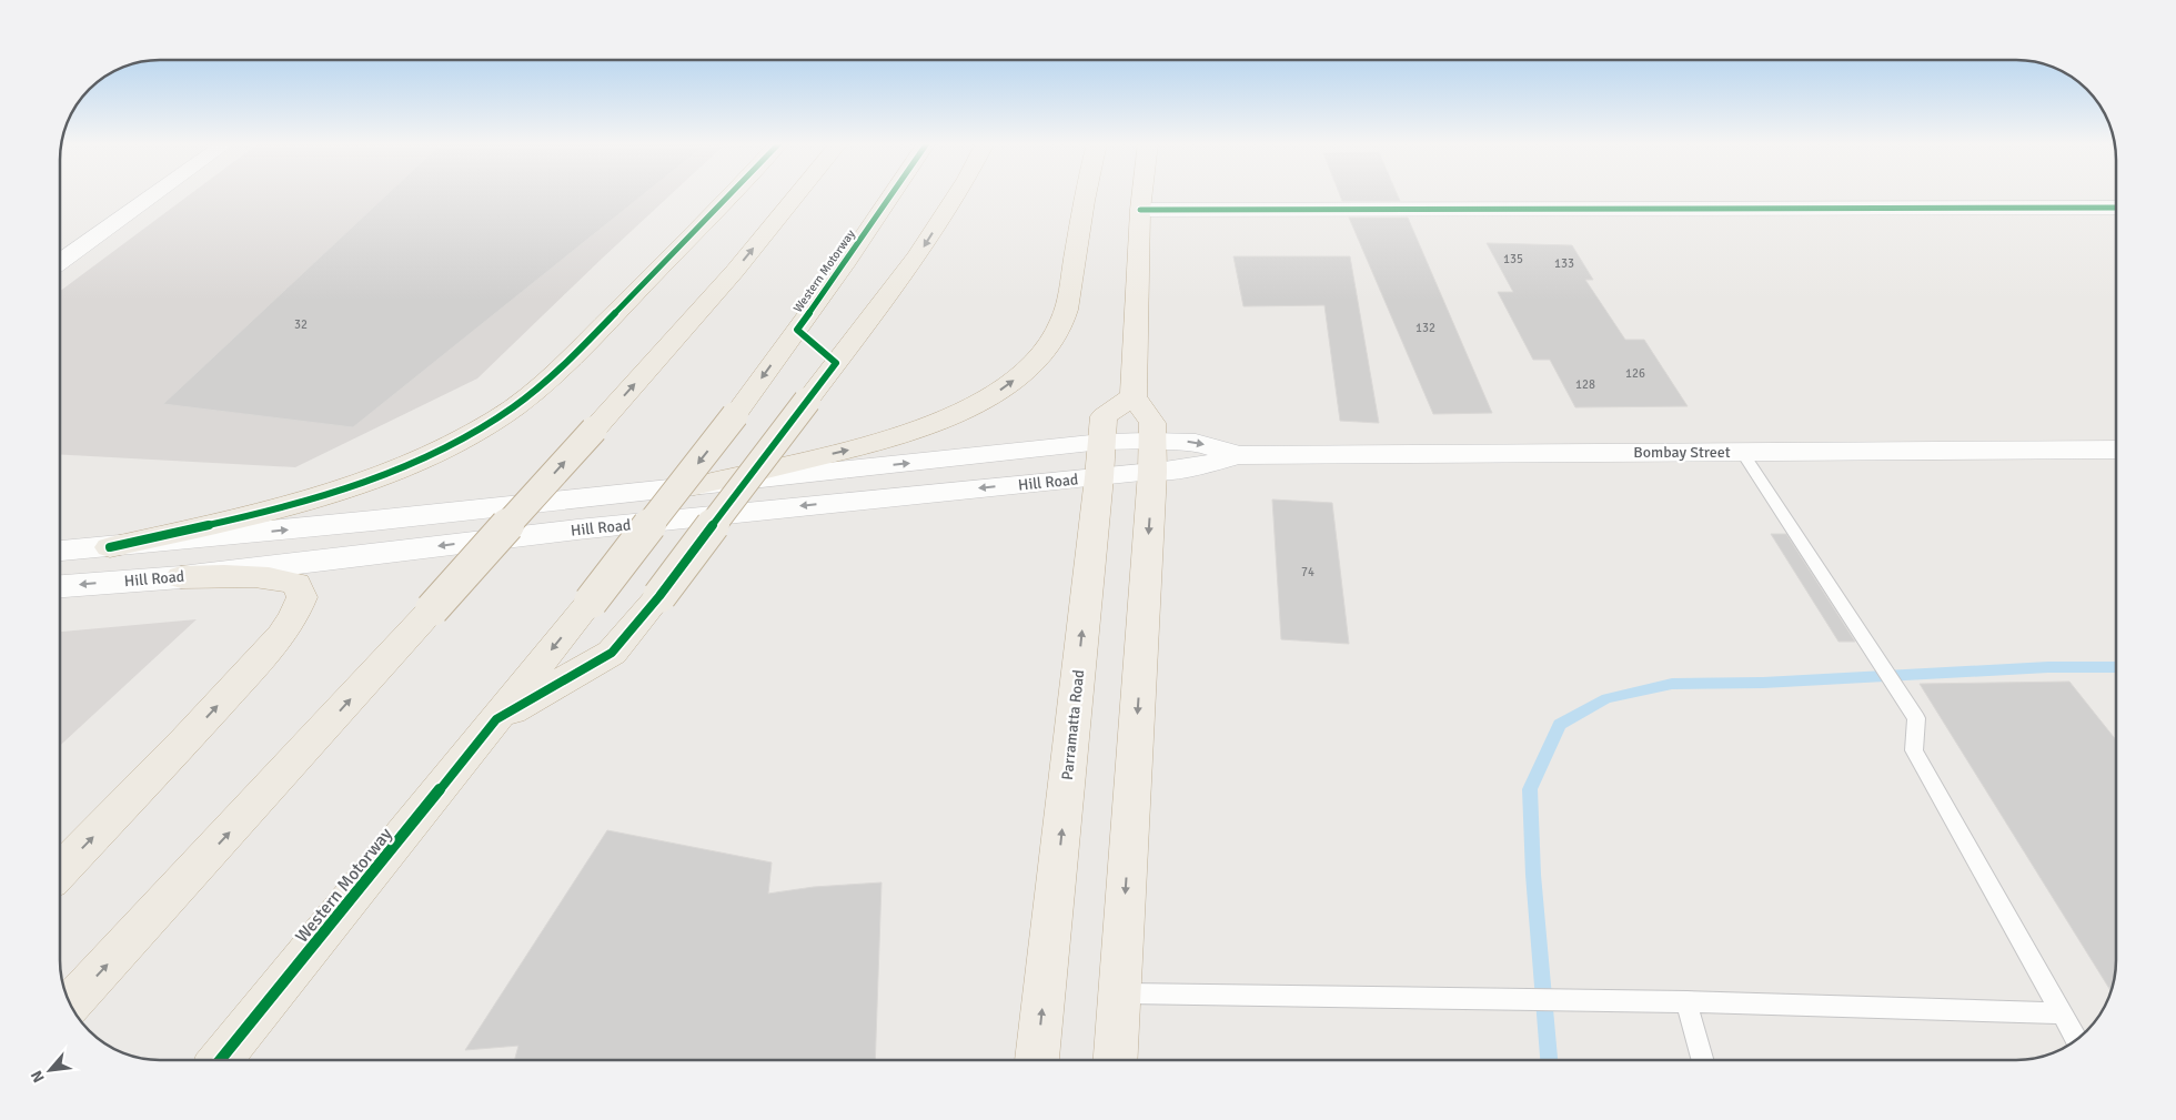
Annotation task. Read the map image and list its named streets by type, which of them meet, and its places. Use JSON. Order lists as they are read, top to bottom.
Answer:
{
  "streets": {
    "highway": ["Western Motorway", "Parramatta Road"],
    "street": ["Bombay Street", "Hill Road"]
  },
  "crossings": [
    ["Bombay Street", "Hill Road"],
    ["Hill Road", "Parramatta Road"]
  ],
  "house_numbers": [
    "135",
    "133",
    "32",
    "132",
    "126",
    "128",
    "74"
  ],
  "north": "bottom left"
}
